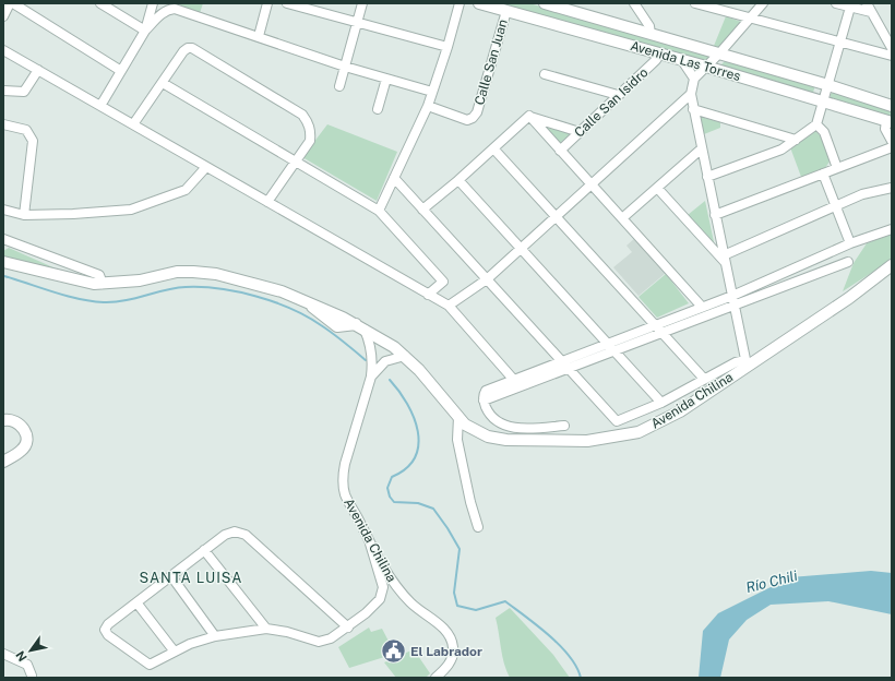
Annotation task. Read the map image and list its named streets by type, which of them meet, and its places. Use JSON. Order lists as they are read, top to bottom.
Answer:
{
  "streets": {
    "street": [
      "Avenida Las Torres",
      "Calle San Juan",
      "Calle San Isidro",
      "Avenida Chilina"
    ]
  },
  "crossings": [
    ["Avenida Las Torres", "Calle San Juan"],
    ["Avenida Las Torres", "Calle San Isidro"]
  ],
  "districts": ["SANTA LUISA"],
  "water": ["Río Chili"],
  "places": {
    "public building": ["El Labrador"]
  },
  "north": "bottom left"
}
